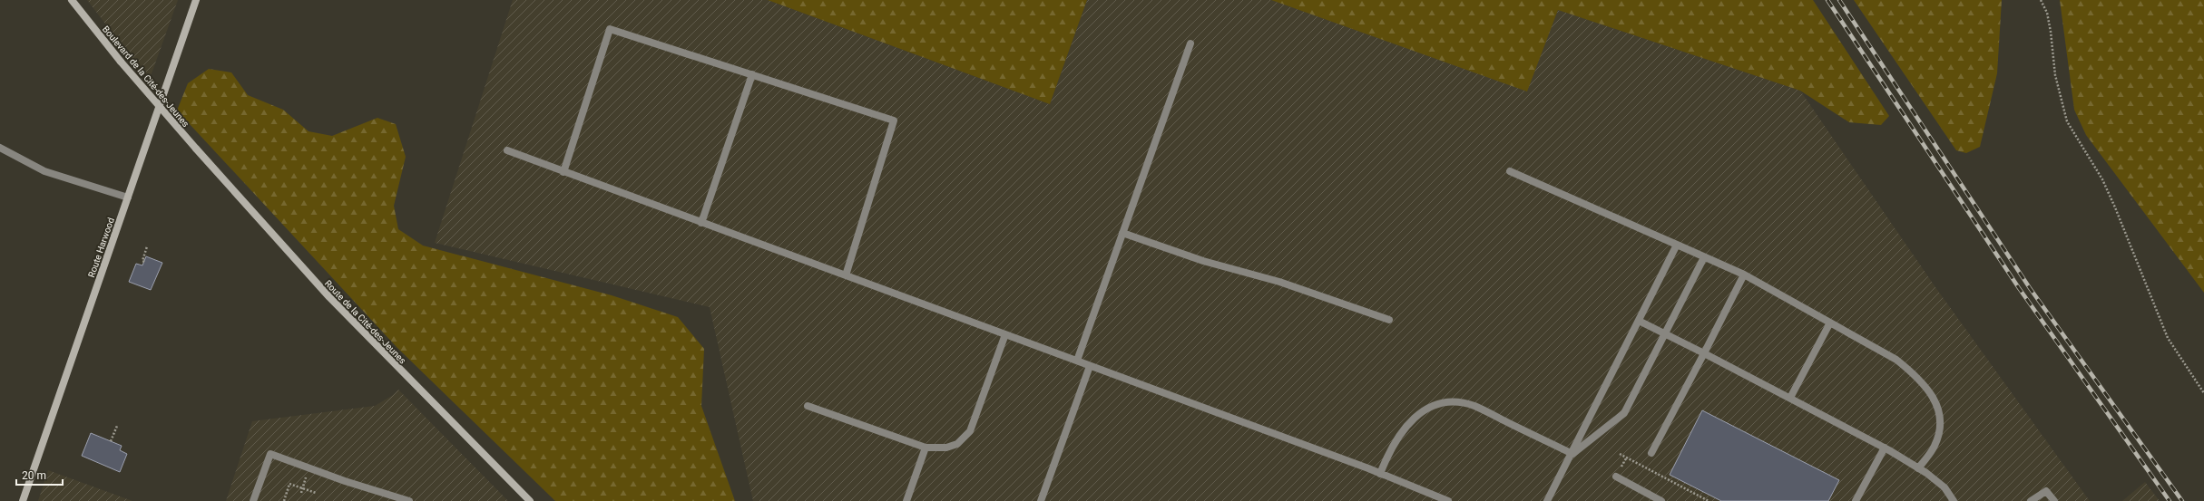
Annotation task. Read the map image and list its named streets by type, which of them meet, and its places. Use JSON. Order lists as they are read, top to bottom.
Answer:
{
  "streets": {
    "main road": ["Boulevard de la Cité-des-Jeunes", "Route Harwood", "Route de la Cité-des-Jeunes"]
  },
  "crossings": [
    ["Boulevard de la Cité-des-Jeunes", "Route de la Cité-des-Jeunes"]
  ],
  "scale_bar": "20 m"
}
